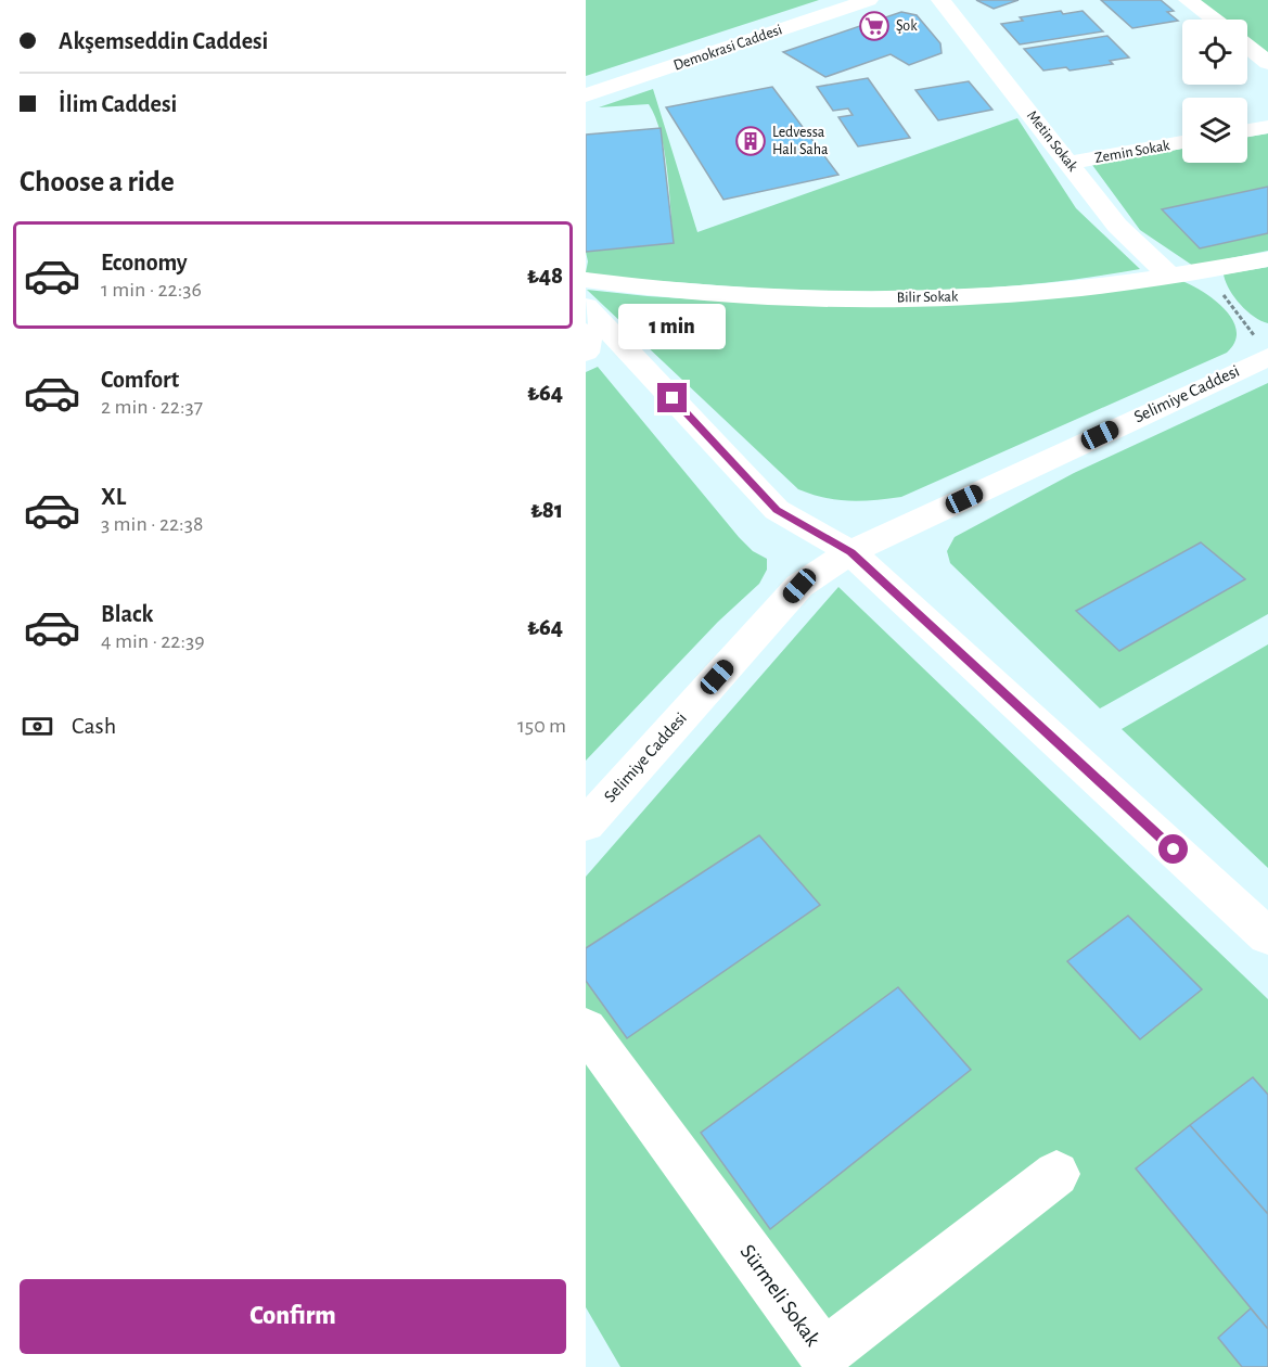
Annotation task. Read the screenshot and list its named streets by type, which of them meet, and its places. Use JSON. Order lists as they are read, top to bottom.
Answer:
{
  "streets": {
    "street": [
      "Demokrasi Caddesi",
      "Metin Sokak",
      "Zemin Sokak",
      "Bilir Sokak",
      "Selimiye Caddesi",
      "Sürmeli Sokak"
    ]
  },
  "crossings": [
    ["Metin Sokak", "Zemin Sokak"],
    ["Metin Sokak", "Bilir Sokak"]
  ],
  "places": {
    "supermarket": ["Şok"],
    "building": ["Ledvessa Halı Saha"]
  },
  "page": {
    "banner": ["Akşemseddin Caddesi", "İlim Caddesi"],
    "heading": "Choose a ride",
    "list": [
      {
        "name": "Economy",
        "note": "1 min · 22:36",
        "value": "₺48"
      },
      {
        "name": "Comfort",
        "note": "2 min · 22:37",
        "value": "₺64"
      },
      {
        "name": "XL",
        "note": "3 min · 22:38",
        "value": "₺81"
      },
      {
        "name": "Black",
        "note": "4 min · 22:39",
        "value": "₺64"
      }
    ],
    "bubble": "1 min",
    "pay": ["Cash", "150 m"],
    "buttons": "Confirm"
  }
}
